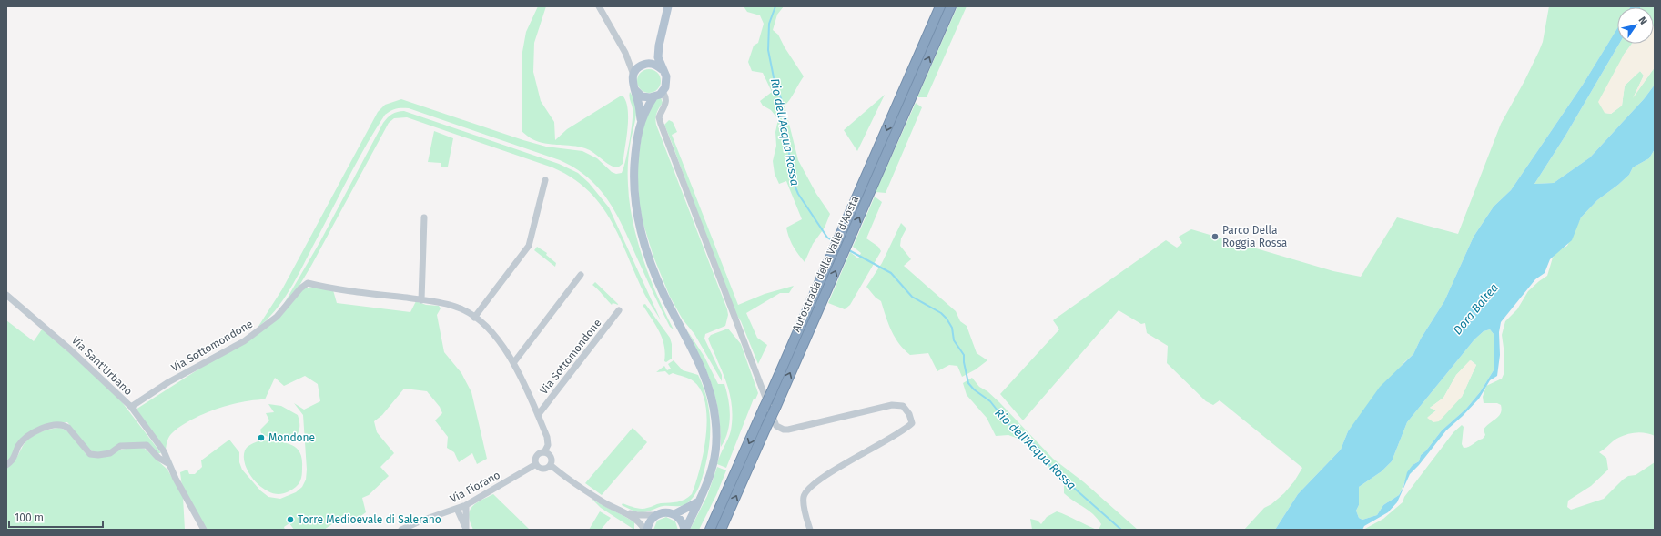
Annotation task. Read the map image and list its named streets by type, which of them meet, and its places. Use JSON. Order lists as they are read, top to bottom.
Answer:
{
  "streets": {
    "highway": ["Autostrada della Valle d'Aosta"],
    "street": ["Via Sottomondone", "Via Sant'Urbano", "Via Fiorano"]
  },
  "crossings": [
    ["Via Sottomondone", "Via Sant'Urbano"],
    ["Via Sottomondone", "Via Fiorano"]
  ],
  "water": ["Rio dell'Acqua Rossa", "Dora Baltea"],
  "places": ["Parco Della Roggia Rossa", "Mondone", "Torre Medioevale di Salerano"],
  "scale_bar": "100 m",
  "north": "top right"
}
